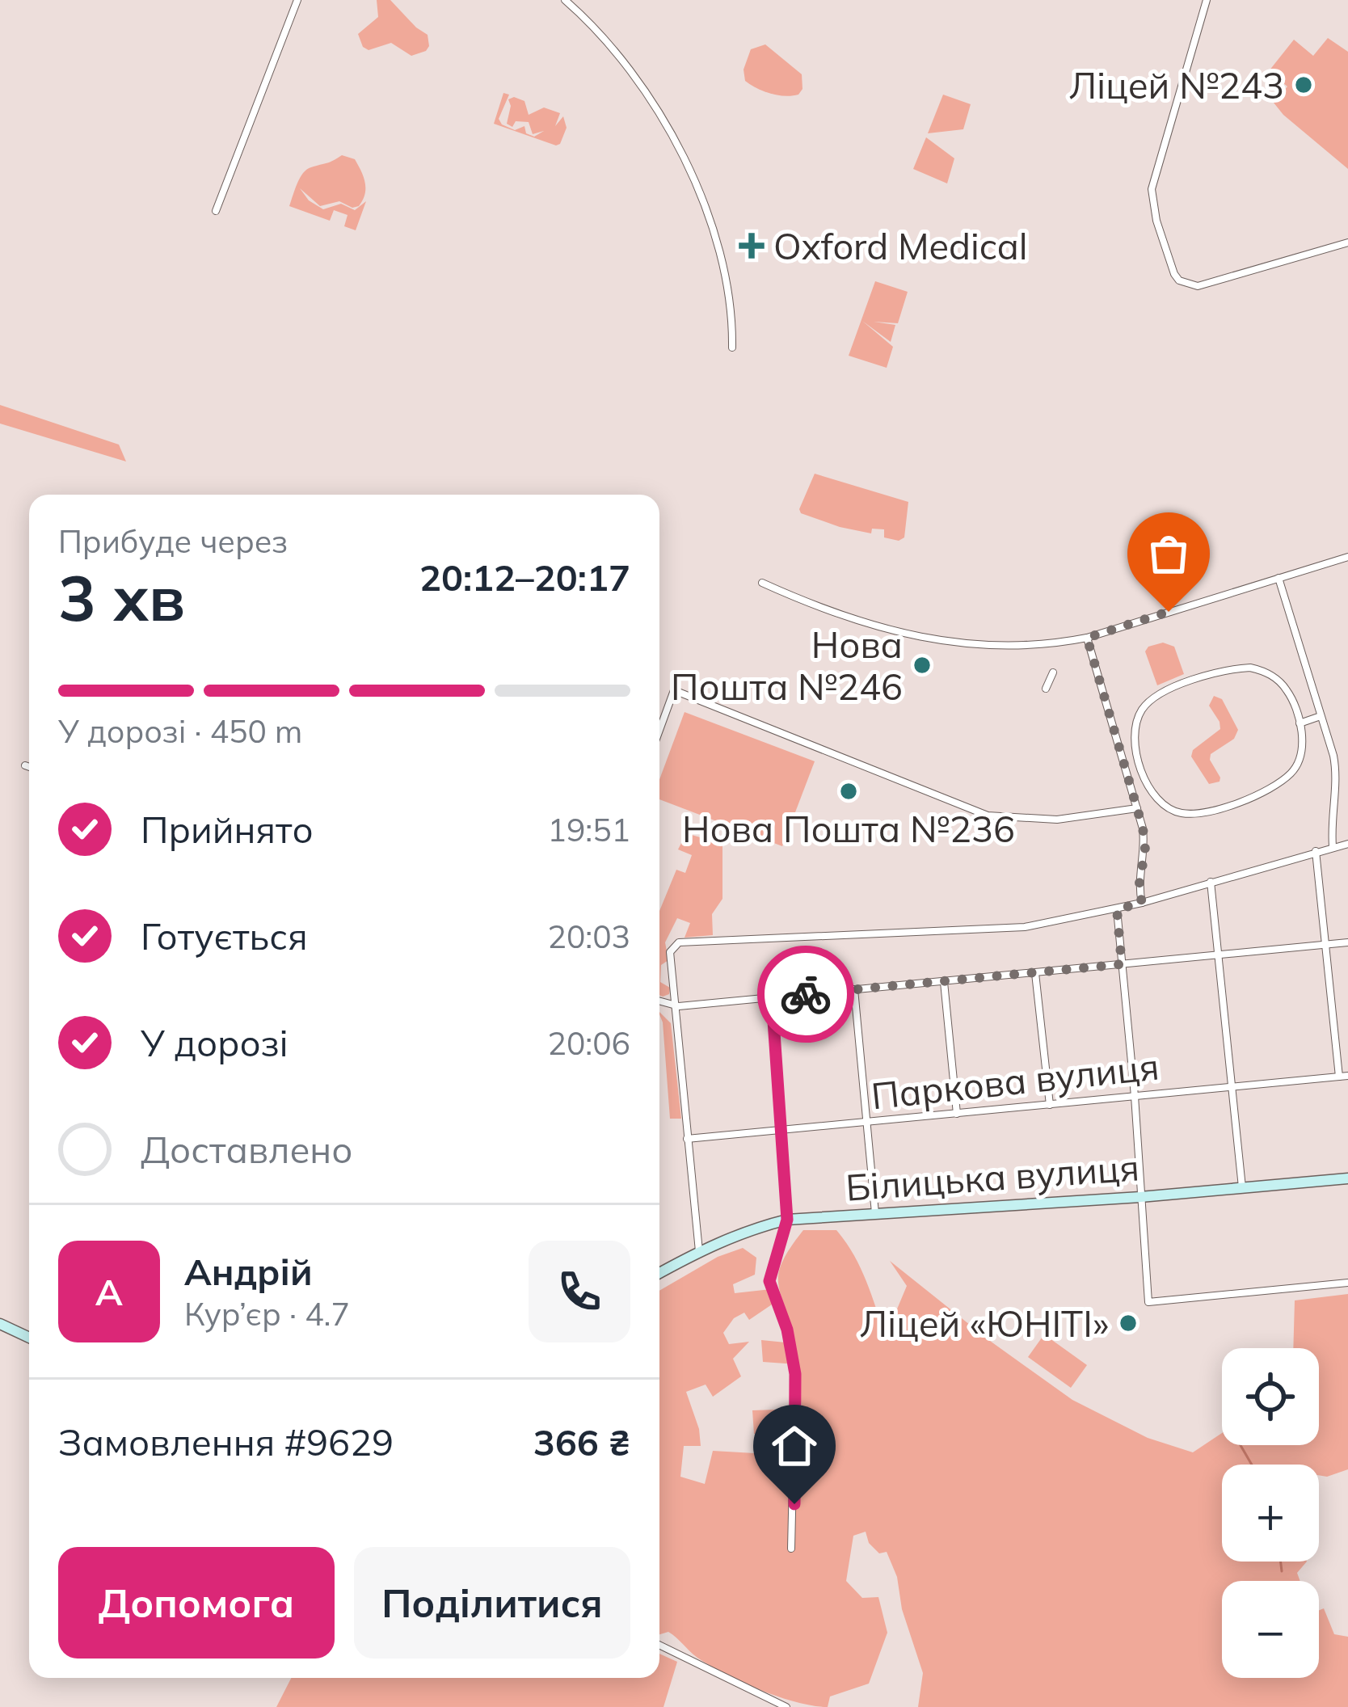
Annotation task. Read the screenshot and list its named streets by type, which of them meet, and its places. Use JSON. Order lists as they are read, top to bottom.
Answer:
{
  "streets": {
    "main road": ["Білицька вулиця"],
    "street": ["Паркова вулиця"]
  },
  "places": {
    "other": [
      "Ліцей №243",
      "Нова Пошта №246",
      "Нова Пошта №236",
      "Ліцей «ЮНІТІ»"
    ],
    "health": ["Oxford Medical"]
  },
  "page": {
    "heading": ["3 хв", "Прибуде через", "20:12–20:17"],
    "panel": [
      "Андрій",
      "Кур’єр · 4.7",
      "Замовлення #9629",
      "366 ₴"
    ],
    "bar": "У дорозі · 450 m",
    "list": [
      ["Прийнято", "19:51"],
      ["Готується", "20:03"],
      ["У дорозі", "20:06"],
      "Доставлено"
    ],
    "round": "А",
    "map_buttons": ["+", "−"],
    "buttons": ["Допомога", "Поділитися"]
  }
}
